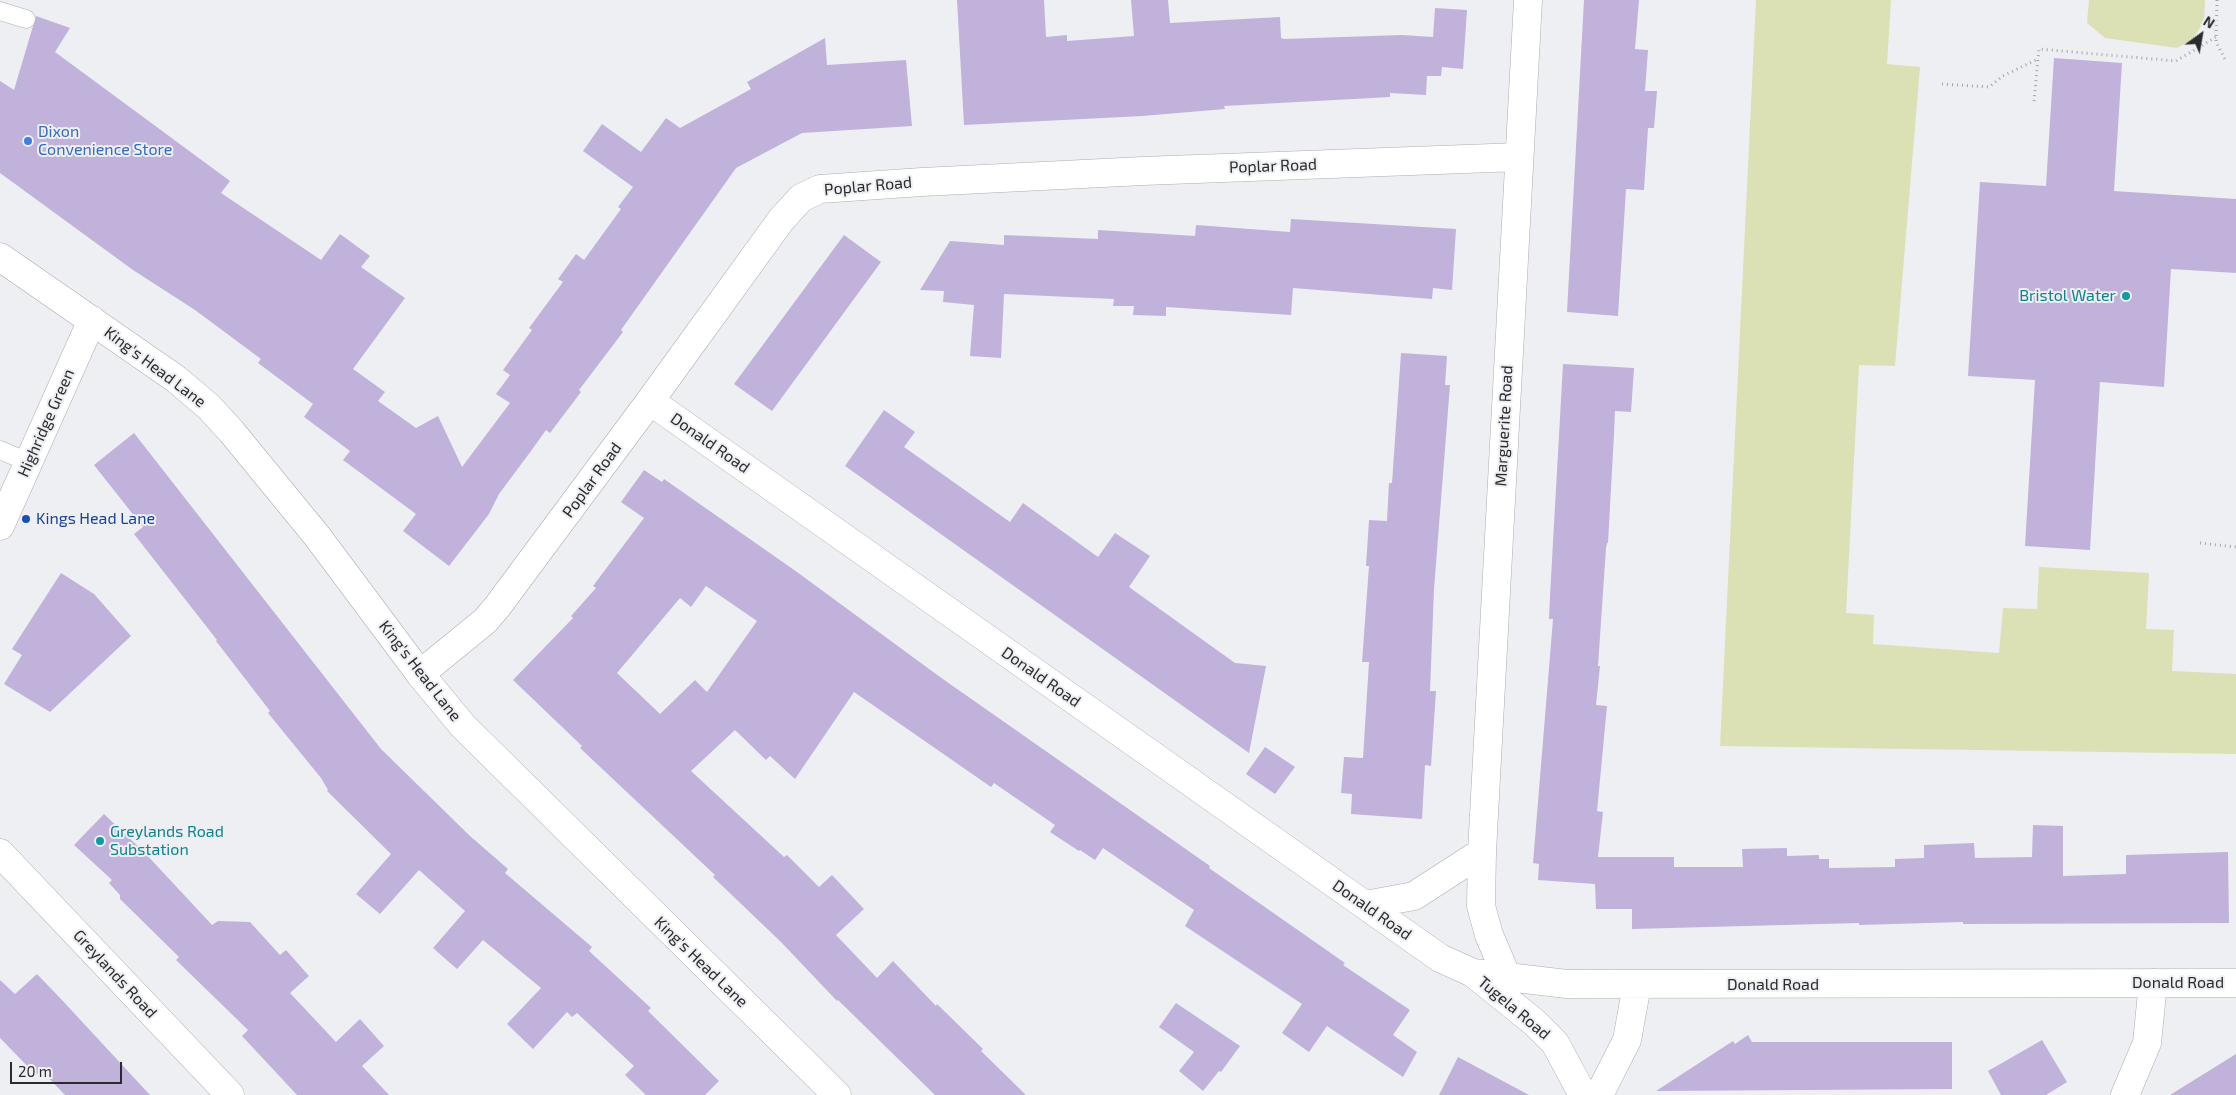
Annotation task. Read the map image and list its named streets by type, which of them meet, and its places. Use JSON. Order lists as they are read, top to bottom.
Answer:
{
  "streets": {
    "street": [
      "Poplar Road",
      "King's Head Lane",
      "Highridge Green",
      "Marguerite Road",
      "Donald Road",
      "Greylands Road",
      "Tugela Road"
    ]
  },
  "crossings": [
    ["Poplar Road", "King's Head Lane"],
    ["Poplar Road", "Marguerite Road"],
    ["Poplar Road", "Donald Road"],
    ["King's Head Lane", "Highridge Green"],
    ["Marguerite Road", "Donald Road"],
    ["Donald Road", "Tugela Road"]
  ],
  "places": [
    "Dixon Convenience Store",
    "Bristol Water",
    "Kings Head Lane",
    "Greylands Road Substation"
  ],
  "scale_bar": "20 m",
  "north": "top right"
}
